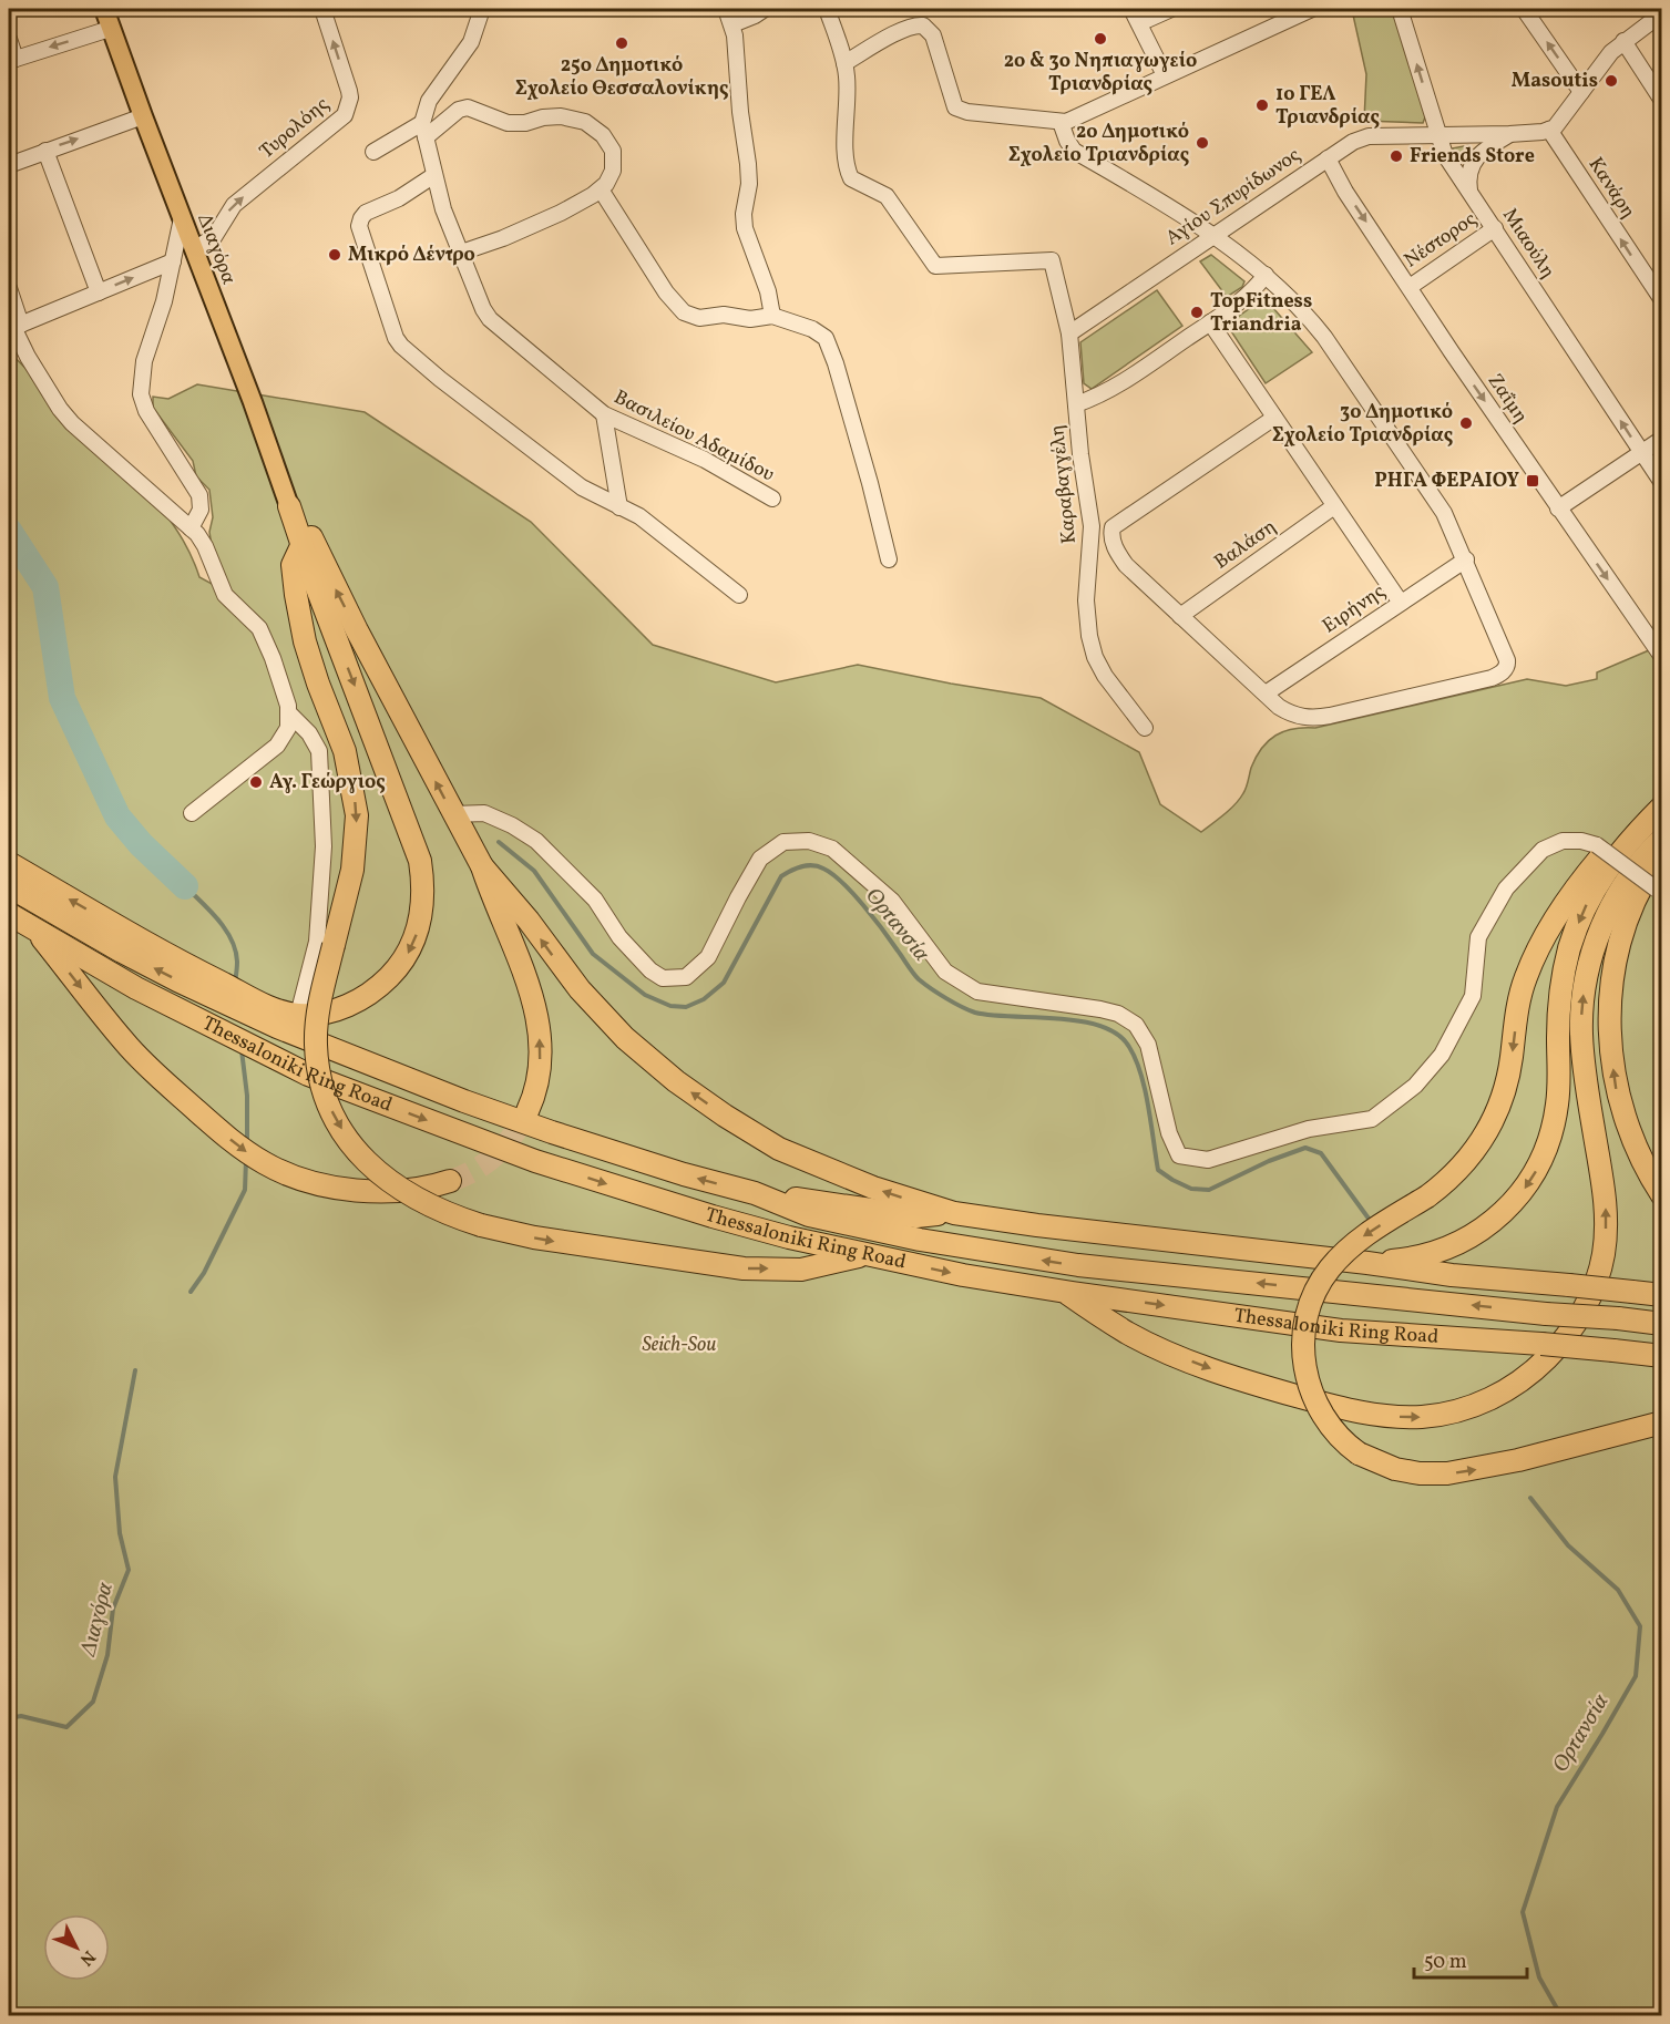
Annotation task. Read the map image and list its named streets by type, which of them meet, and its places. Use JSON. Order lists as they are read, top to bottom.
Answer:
{
  "streets": {
    "highway": ["Thessaloniki Ring Road"],
    "main road": ["Διαγόρα"],
    "street": [
      "Τυρολόης",
      "Κανάρη",
      "Αγίου Σπυρίδωνος",
      "Νέστορος",
      "Μιαούλη",
      "Ζαΐμη",
      "Βασιλείου Αδαμίδου",
      "Καραβαγγέλη",
      "Βαλάση",
      "Ειρήνης"
    ]
  },
  "crossings": [
    ["Τυρολόης", "Διαγόρα"],
    ["Κανάρη", "Αγίου Σπυρίδωνος"],
    ["Αγίου Σπυρίδωνος", "Μιαούλη"],
    ["Αγίου Σπυρίδωνος", "Ζαΐμη"],
    ["Αγίου Σπυρίδωνος", "Καραβαγγέλη"],
    ["Νέστορος", "Μιαούλη"],
    ["Νέστορος", "Ζαΐμη"]
  ],
  "one_way": ["Κανάρη", "Μιαούλη"],
  "water": ["Ορτανσία", "Διαγόρα"],
  "parks": ["Seich-Sou"],
  "places": {
    "other": [
      "2ο & 3ο Νηπιαγωγείο Τριανδρίας",
      "25ο Δημοτικό Σχολείο Θεσσαλονίκης",
      "Masoutis",
      "1o ΓΕΛ Τριανδρίας",
      "2ο Δημοτικό Σχολείο Τριανδρίας",
      "Friends Store",
      "Μικρό Δέντρο",
      "TopFitness Triandria",
      "3ο Δημοτικό Σχολείο Τριανδρίας",
      "Αγ. Γεώργιος"
    ],
    "transit": ["ΡΗΓΑ ΦΕΡΑΙΟΥ"]
  },
  "scale_bar": "50 m",
  "north": "bottom right"
}
